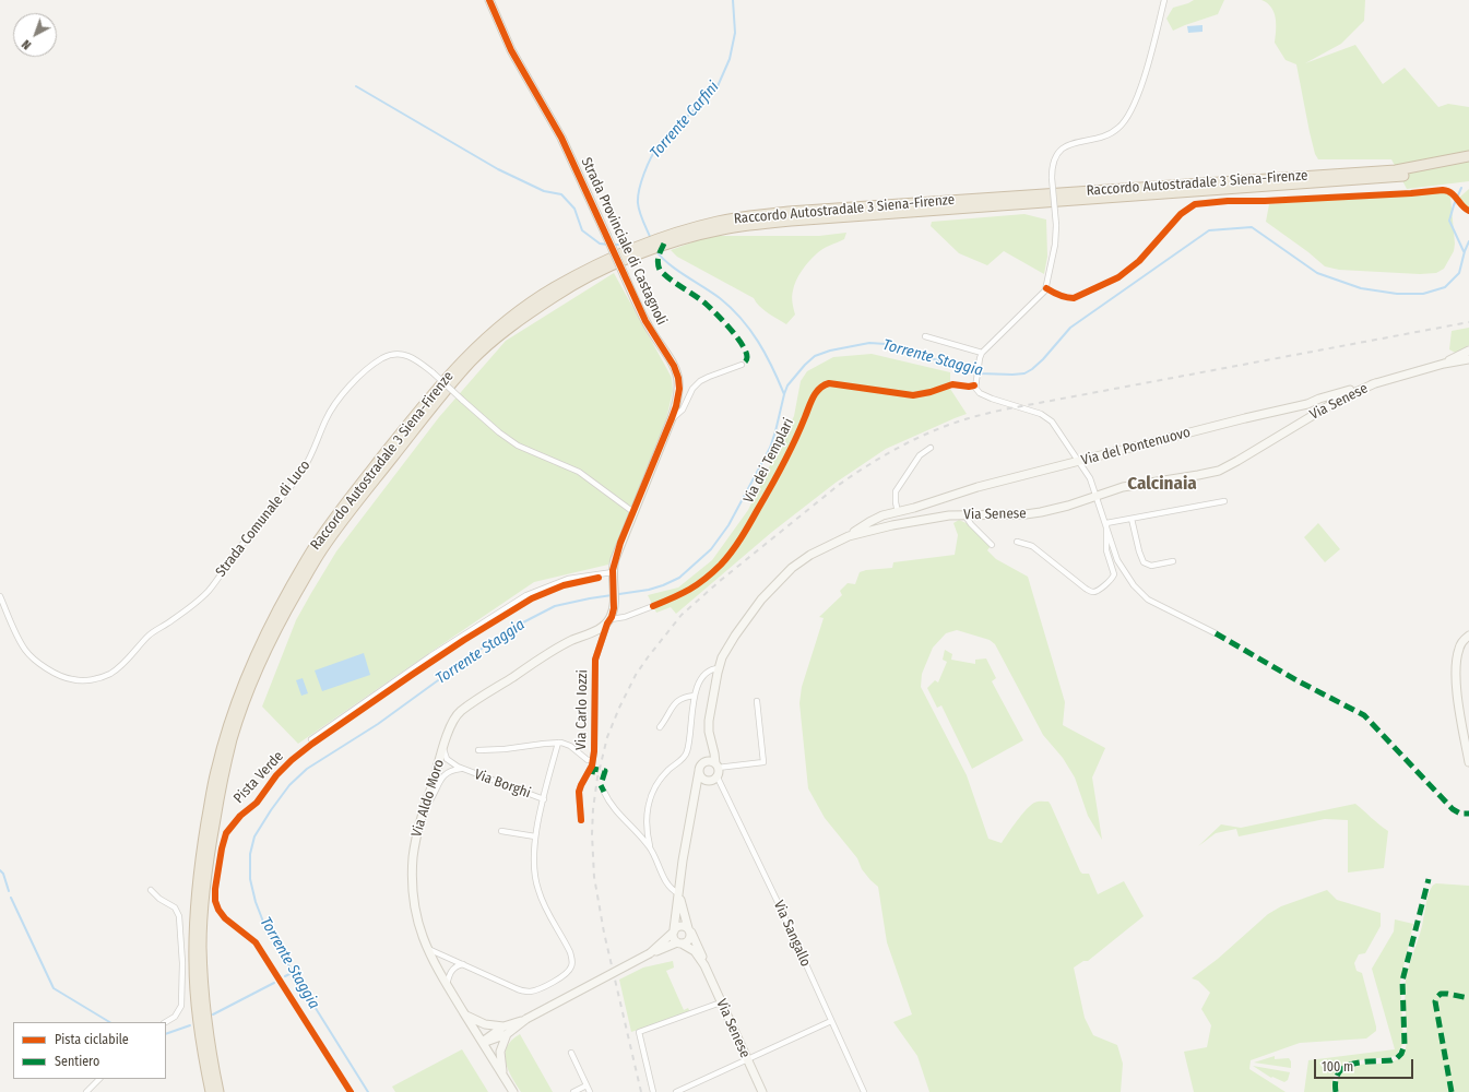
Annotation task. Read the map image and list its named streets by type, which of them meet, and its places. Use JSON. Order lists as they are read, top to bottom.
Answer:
{
  "streets": {
    "highway": ["Raccordo Autostradale 3 Siena-Firenze"],
    "main road": [
      "Strada Provinciale di Castagnoli",
      "Via Senese",
      "Via del Pontenuovo",
      "Via Aldo Moro"
    ],
    "street": [
      "Strada Comunale di Luco",
      "Via Carlo Iozzi",
      "Via Borghi",
      "Via Sangallo"
    ],
    "cycle path": ["Via dei Templari", "Pista Verde"]
  },
  "crossings": [
    ["Strada Provinciale di Castagnoli", "Strada Comunale di Luco"],
    ["Strada Provinciale di Castagnoli", "Via Carlo Iozzi"],
    ["Strada Provinciale di Castagnoli", "Via Aldo Moro"],
    ["Via Senese", "Via del Pontenuovo"],
    ["Via Senese", "Via Sangallo"],
    ["Via Carlo Iozzi", "Via Aldo Moro"],
    ["Via Borghi", "Via Aldo Moro"]
  ],
  "districts": ["Calcinaia"],
  "water": ["Torrente Carfini", "Torrente Staggia"],
  "legend": ["Pista ciclabile", "Sentiero"],
  "scale_bar": "100 m",
  "north": "bottom left"
}
